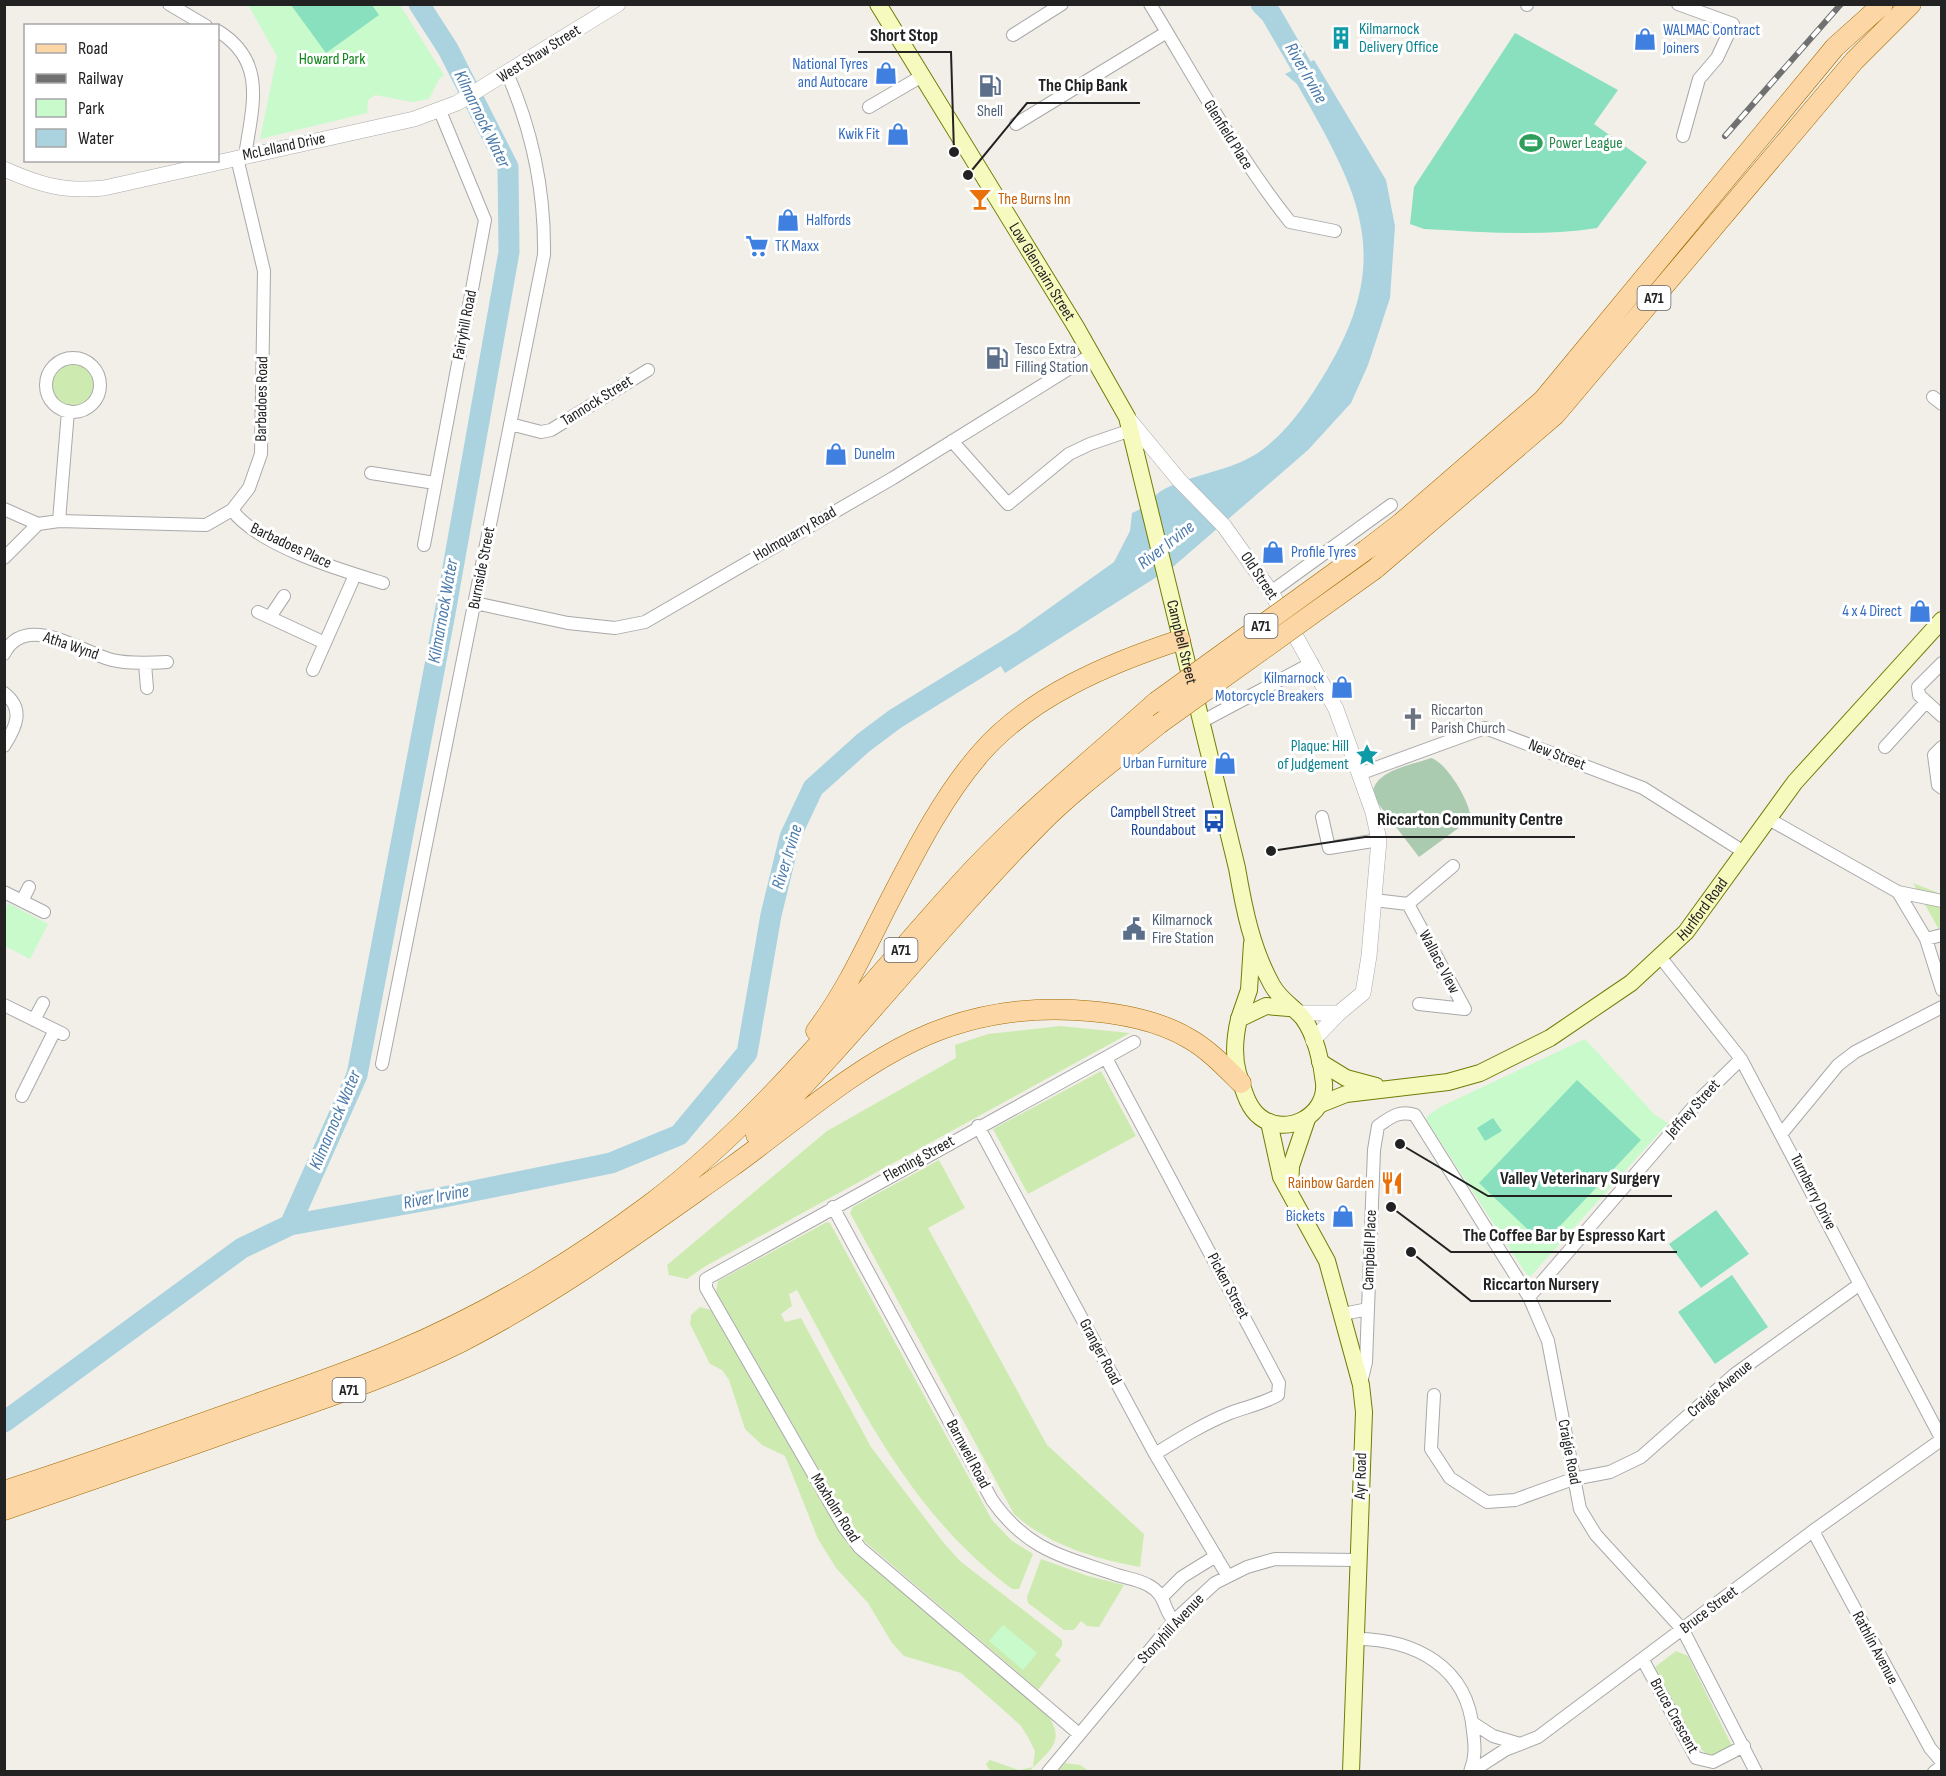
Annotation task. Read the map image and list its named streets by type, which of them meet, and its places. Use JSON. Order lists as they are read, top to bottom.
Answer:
{
  "streets": {
    "main road": [
      "Low Glencairn Street",
      "A71",
      "Campbell Street",
      "Hurlford Road",
      "Ayr Road"
    ],
    "street": [
      "West Shaw Street",
      "Glenfield Place",
      "McLelland Drive",
      "Fairyhill Road",
      "Barbadoes Road",
      "Tannock Street",
      "Holmquarry Road",
      "Barbadoes Place",
      "Burnside Street",
      "Old Street",
      "Atha Wynd",
      "New Street",
      "Wallace View",
      "Jeffrey Street",
      "Fleming Street",
      "Turnberry Drive",
      "Campbell Place",
      "Picken Street",
      "Granger Road",
      "Craigie Avenue",
      "Craigie Road",
      "Barnweil Road",
      "Maxholm Road",
      "Bruce Street",
      "Stonyhill Avenue",
      "Rathlin Avenue",
      "Bruce Crescent"
    ]
  },
  "crossings": [
    ["West Shaw Street", "McLelland Drive"],
    ["West Shaw Street", "Burnside Street"],
    ["McLelland Drive", "Fairyhill Road"],
    ["McLelland Drive", "Barbadoes Road"],
    ["Low Glencairn Street", "Holmquarry Road"],
    ["Low Glencairn Street", "Campbell Street"],
    ["Barbadoes Road", "Barbadoes Place"],
    ["Tannock Street", "Burnside Street"],
    ["Holmquarry Road", "Burnside Street"],
    ["Holmquarry Road", "Campbell Street"],
    ["Old Street", "Campbell Street"],
    ["Old Street", "New Street"],
    ["Old Street", "Hurlford Road"],
    ["Old Street", "Ayr Road"],
    ["Campbell Street", "Hurlford Road"],
    ["Campbell Street", "Ayr Road"],
    ["New Street", "Hurlford Road"],
    ["Hurlford Road", "Turnberry Drive"],
    ["Hurlford Road", "Ayr Road"],
    ["Jeffrey Street", "Turnberry Drive"],
    ["Jeffrey Street", "Craigie Road"],
    ["Fleming Street", "Picken Street"],
    ["Fleming Street", "Granger Road"],
    ["Fleming Street", "Barnweil Road"],
    ["Fleming Street", "Maxholm Road"],
    ["Turnberry Drive", "Craigie Avenue"],
    ["Turnberry Drive", "Bruce Street"],
    ["Campbell Place", "Craigie Road"],
    ["Campbell Place", "Ayr Road"],
    ["Picken Street", "Granger Road"],
    ["Granger Road", "Stonyhill Avenue"],
    ["Craigie Avenue", "Craigie Road"],
    ["Craigie Road", "Bruce Street"],
    ["Craigie Road", "Bruce Crescent"],
    ["Barnweil Road", "Stonyhill Avenue"],
    ["Ayr Road", "Stonyhill Avenue"],
    ["Maxholm Road", "Stonyhill Avenue"],
    ["Bruce Street", "Rathlin Avenue"],
    ["Bruce Street", "Bruce Crescent"]
  ],
  "water": ["River Irvine", "Kilmarnock Water"],
  "parks": ["Howard Park"],
  "places": {
    "building": ["Kilmarnock Delivery Office"],
    "shop": [
      "WALMAC Contract Joiners",
      "National Tyres and Autocare",
      "Kwik Fit",
      "Halfords",
      "Dunelm",
      "Profile Tyres",
      "4 x 4 Direct",
      "Kilmarnock Motorcycle Breakers",
      "Urban Furniture",
      "Bickets"
    ],
    "fuel station": ["Shell", "Tesco Extra Filling Station"],
    "sports": ["Power League"],
    "other": [
      "Short Stop",
      "The Chip Bank",
      "Riccarton Community Centre",
      "Valley Veterinary Surgery",
      "The Coffee Bar by Espresso Kart",
      "Riccarton Nursery"
    ],
    "bar": ["The Burns Inn"],
    "supermarket": ["TK Maxx"],
    "church": ["Riccarton Parish Church"],
    "place": ["Plaque: Hill of Judgement"],
    "bus stop": ["Campbell Street Roundabout"],
    "public building": ["Kilmarnock Fire Station"],
    "restaurant": ["Rainbow Garden"]
  },
  "legend": [
    "Road",
    "Railway",
    "Park",
    "Water"
  ]
}
